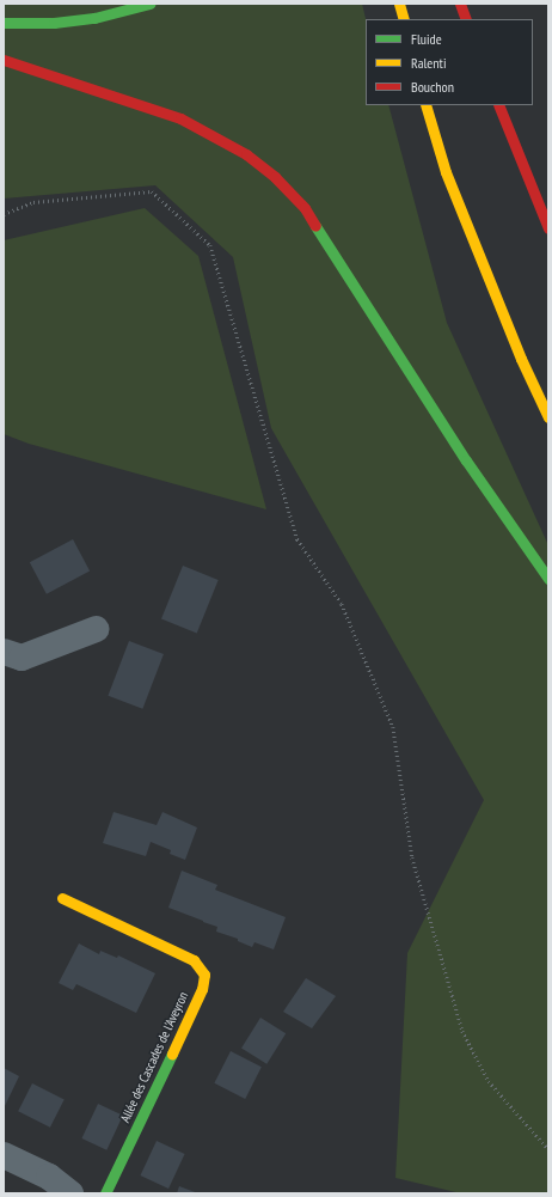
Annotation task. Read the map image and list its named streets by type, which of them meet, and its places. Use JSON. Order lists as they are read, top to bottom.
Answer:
{
  "streets": {
    "main road": ["Allée des Cascades de l'Aveyron"]
  },
  "legend": ["Fluide", "Ralenti", "Bouchon"]
}
